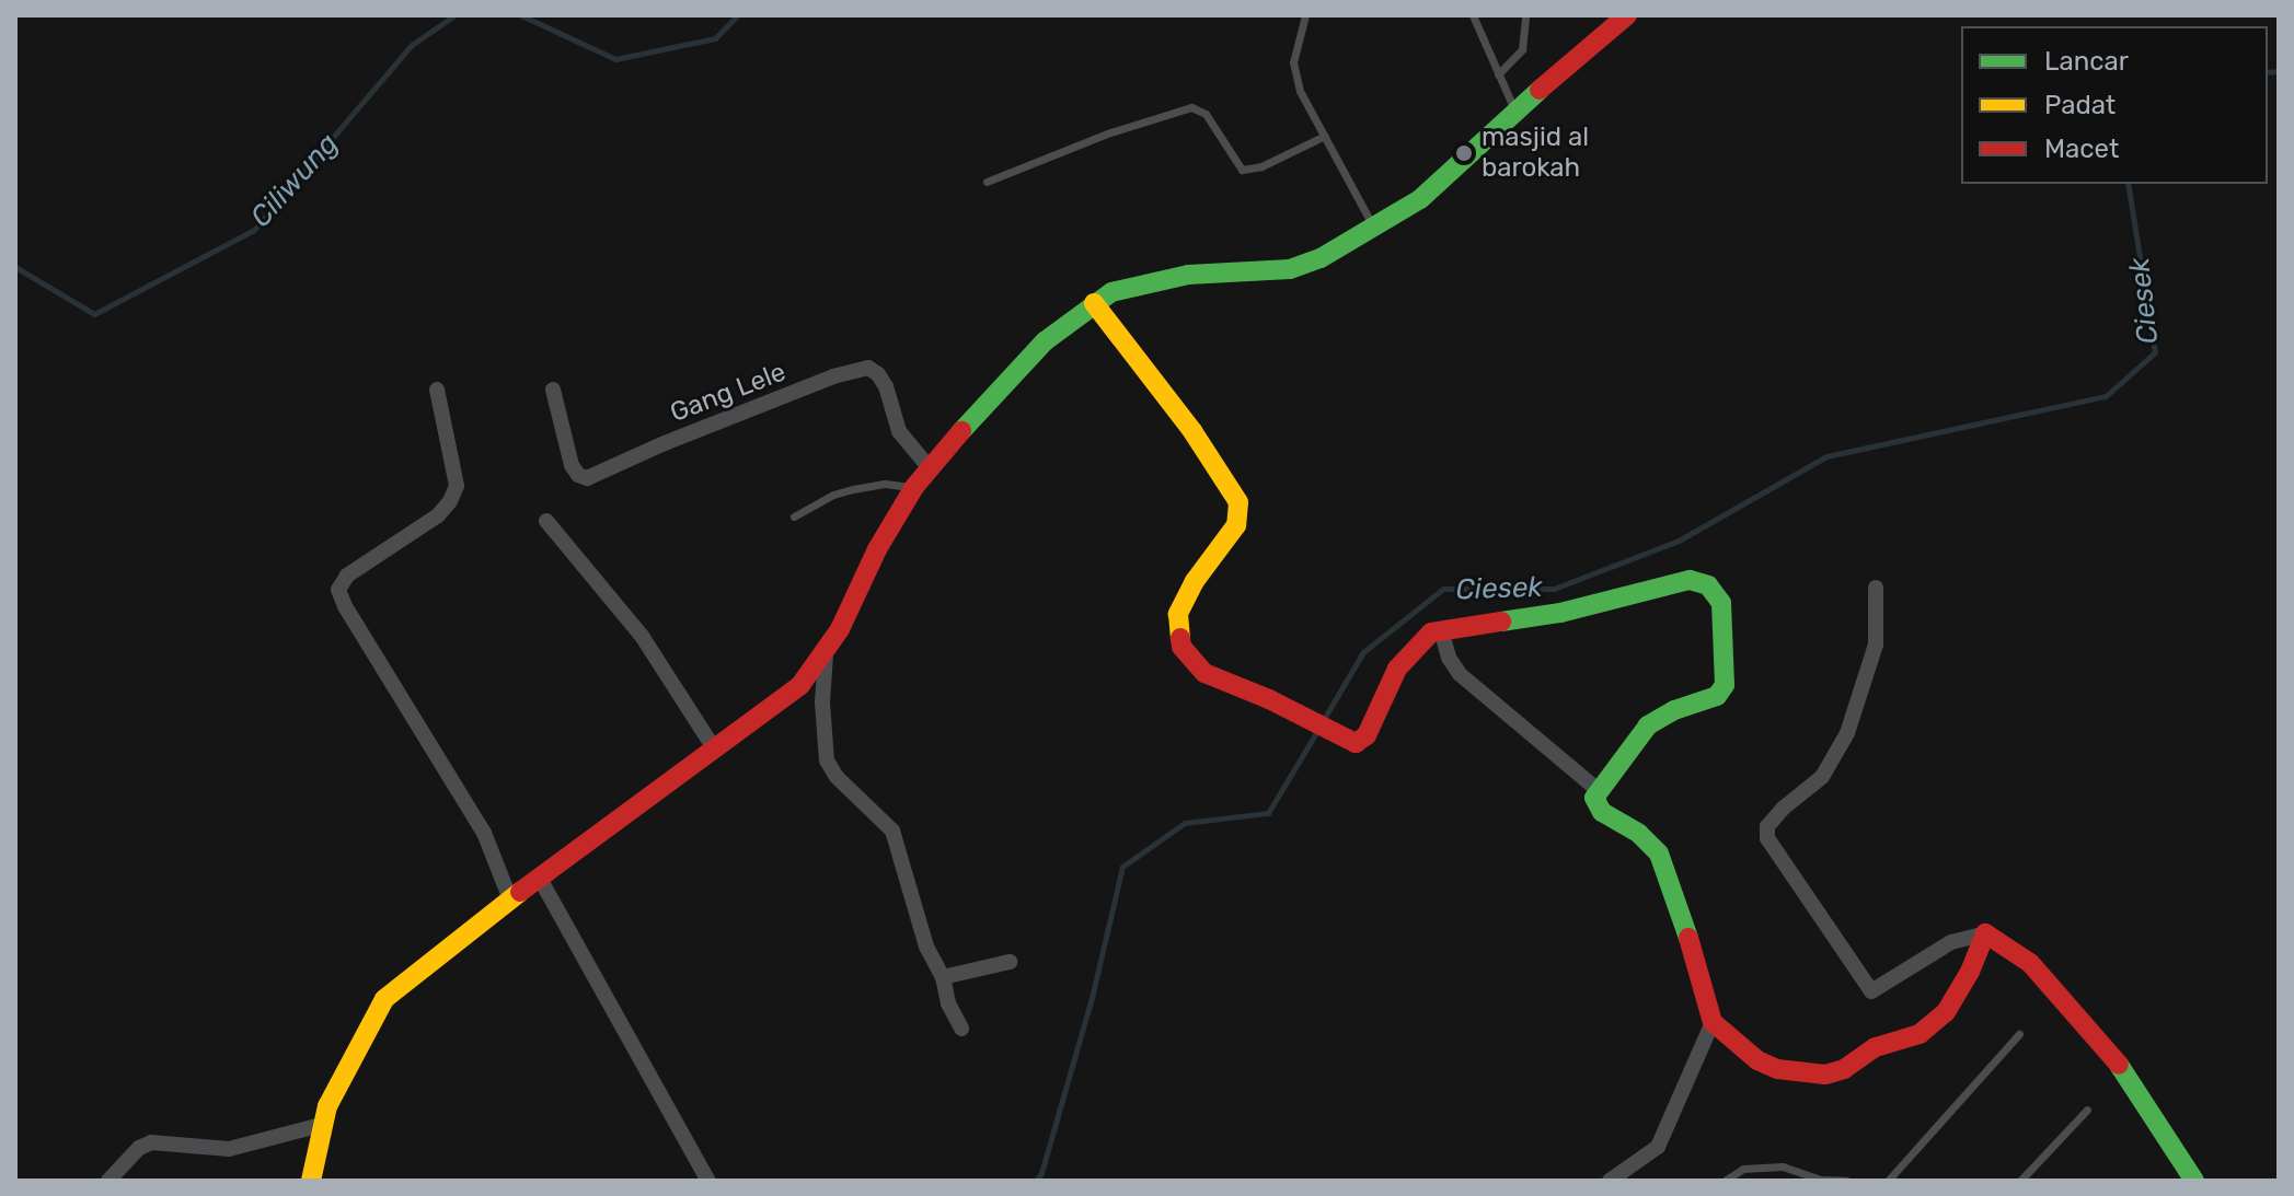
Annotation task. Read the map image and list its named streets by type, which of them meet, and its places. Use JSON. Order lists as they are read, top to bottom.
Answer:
{
  "streets": {
    "street": ["Gang Lele"]
  },
  "water": ["Ciliwung", "Ciesek"],
  "places": ["masjid al barokah"],
  "legend": ["Lancar", "Padat", "Macet"]
}
